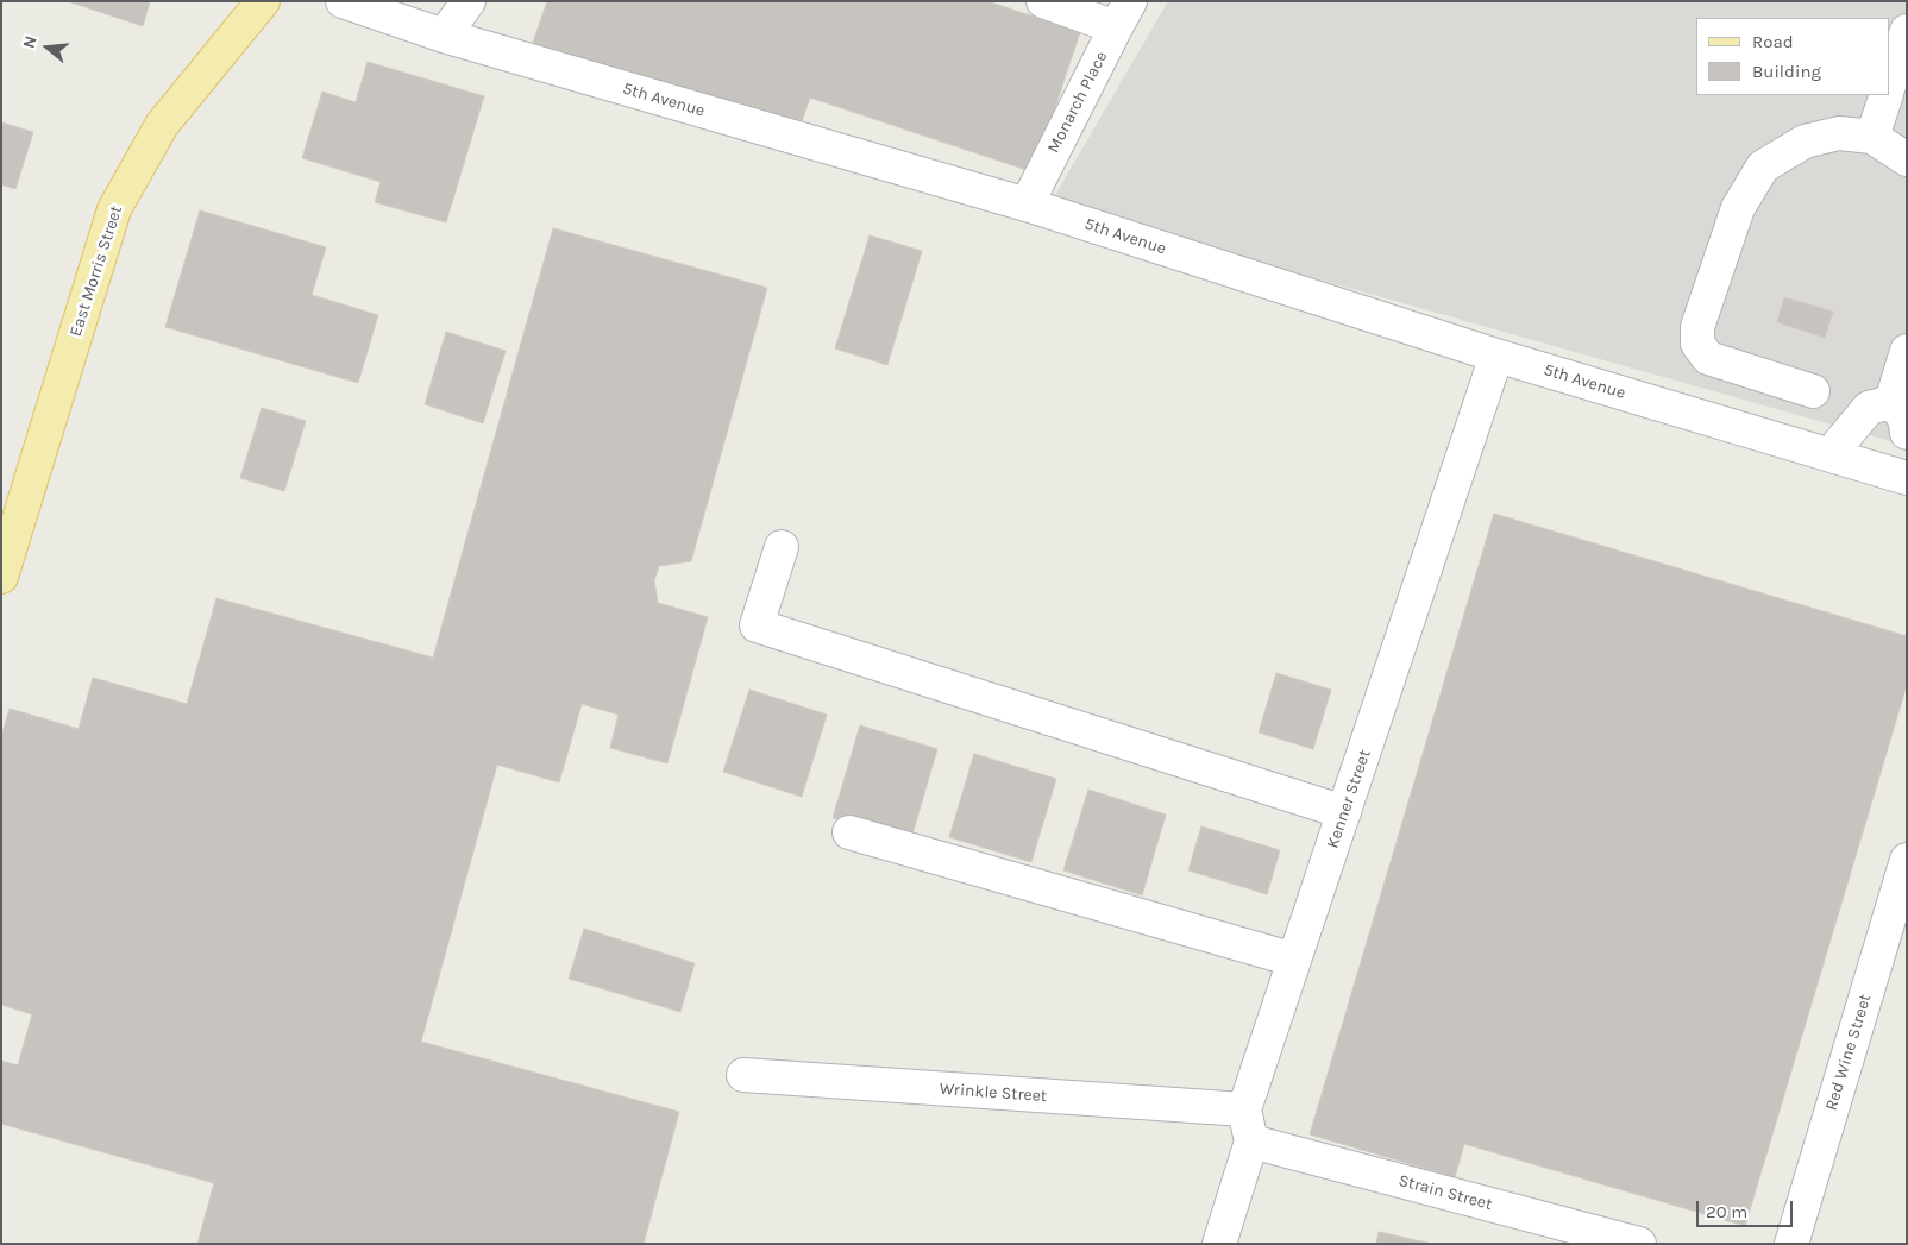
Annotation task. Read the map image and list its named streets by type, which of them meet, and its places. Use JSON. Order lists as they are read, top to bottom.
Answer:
{
  "streets": {
    "main road": ["East Morris Street"],
    "street": [
      "5th Avenue",
      "Monarch Place",
      "Kenner Street",
      "Red Wine Street",
      "Wrinkle Street",
      "Strain Street"
    ]
  },
  "crossings": [
    ["5th Avenue", "Monarch Place"],
    ["5th Avenue", "Kenner Street"],
    ["Kenner Street", "Wrinkle Street"]
  ],
  "legend": ["Road", "Building"],
  "scale_bar": "20 m",
  "north": "left"
}
